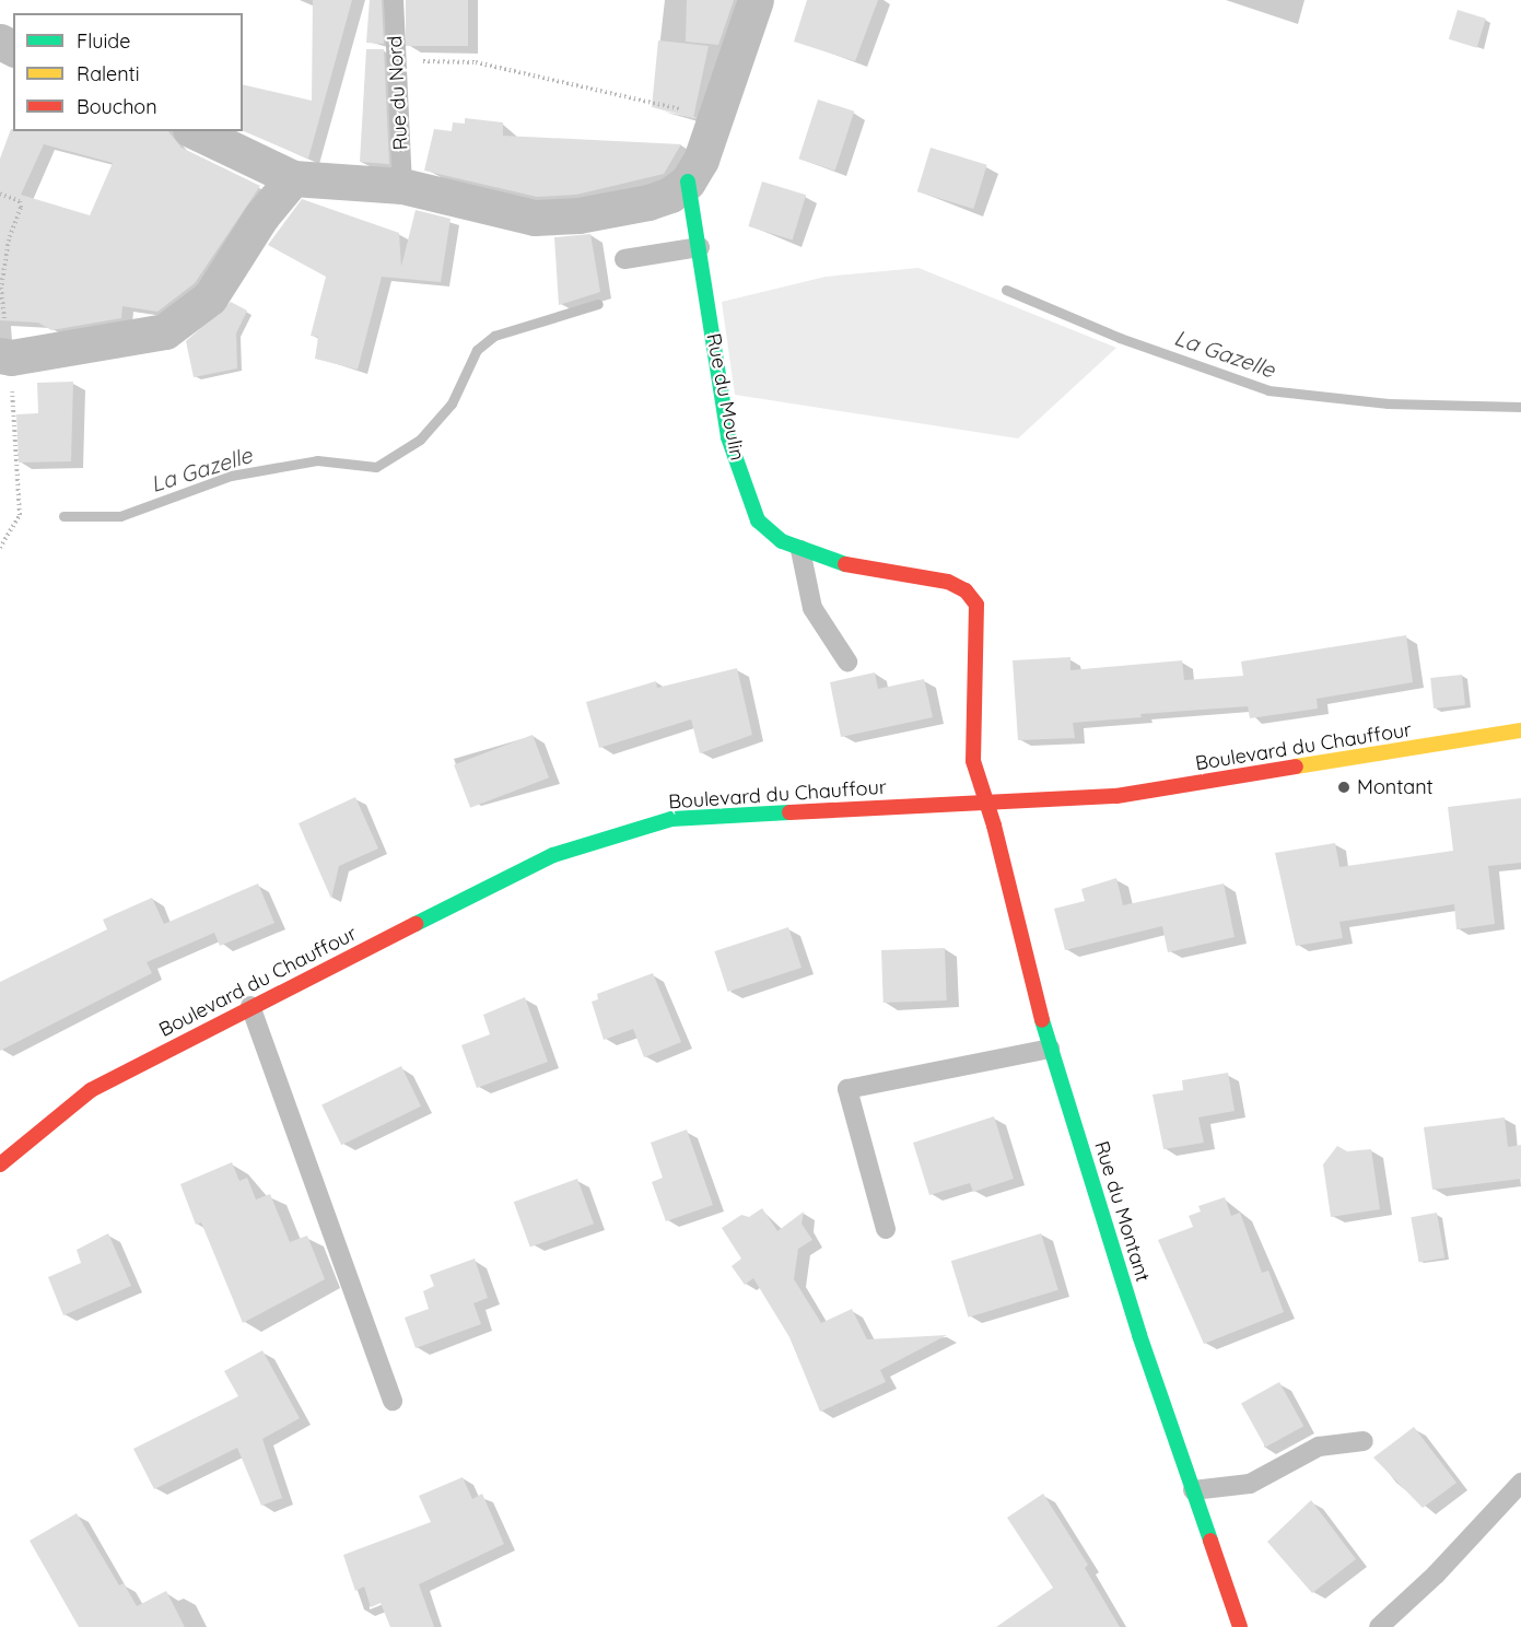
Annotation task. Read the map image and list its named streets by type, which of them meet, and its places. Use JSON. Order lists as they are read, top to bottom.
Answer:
{
  "streets": {
    "street": ["Rue du Moulin", "Boulevard du Chauffour", "Rue du Montant"],
    "lane": ["Rue du Nord"]
  },
  "crossings": [
    ["Rue du Moulin", "Boulevard du Chauffour"],
    ["Rue du Moulin", "Rue du Montant"],
    ["Boulevard du Chauffour", "Rue du Montant"]
  ],
  "water": ["La Gazelle"],
  "places": ["Montant"],
  "legend": ["Fluide", "Ralenti", "Bouchon"]
}
